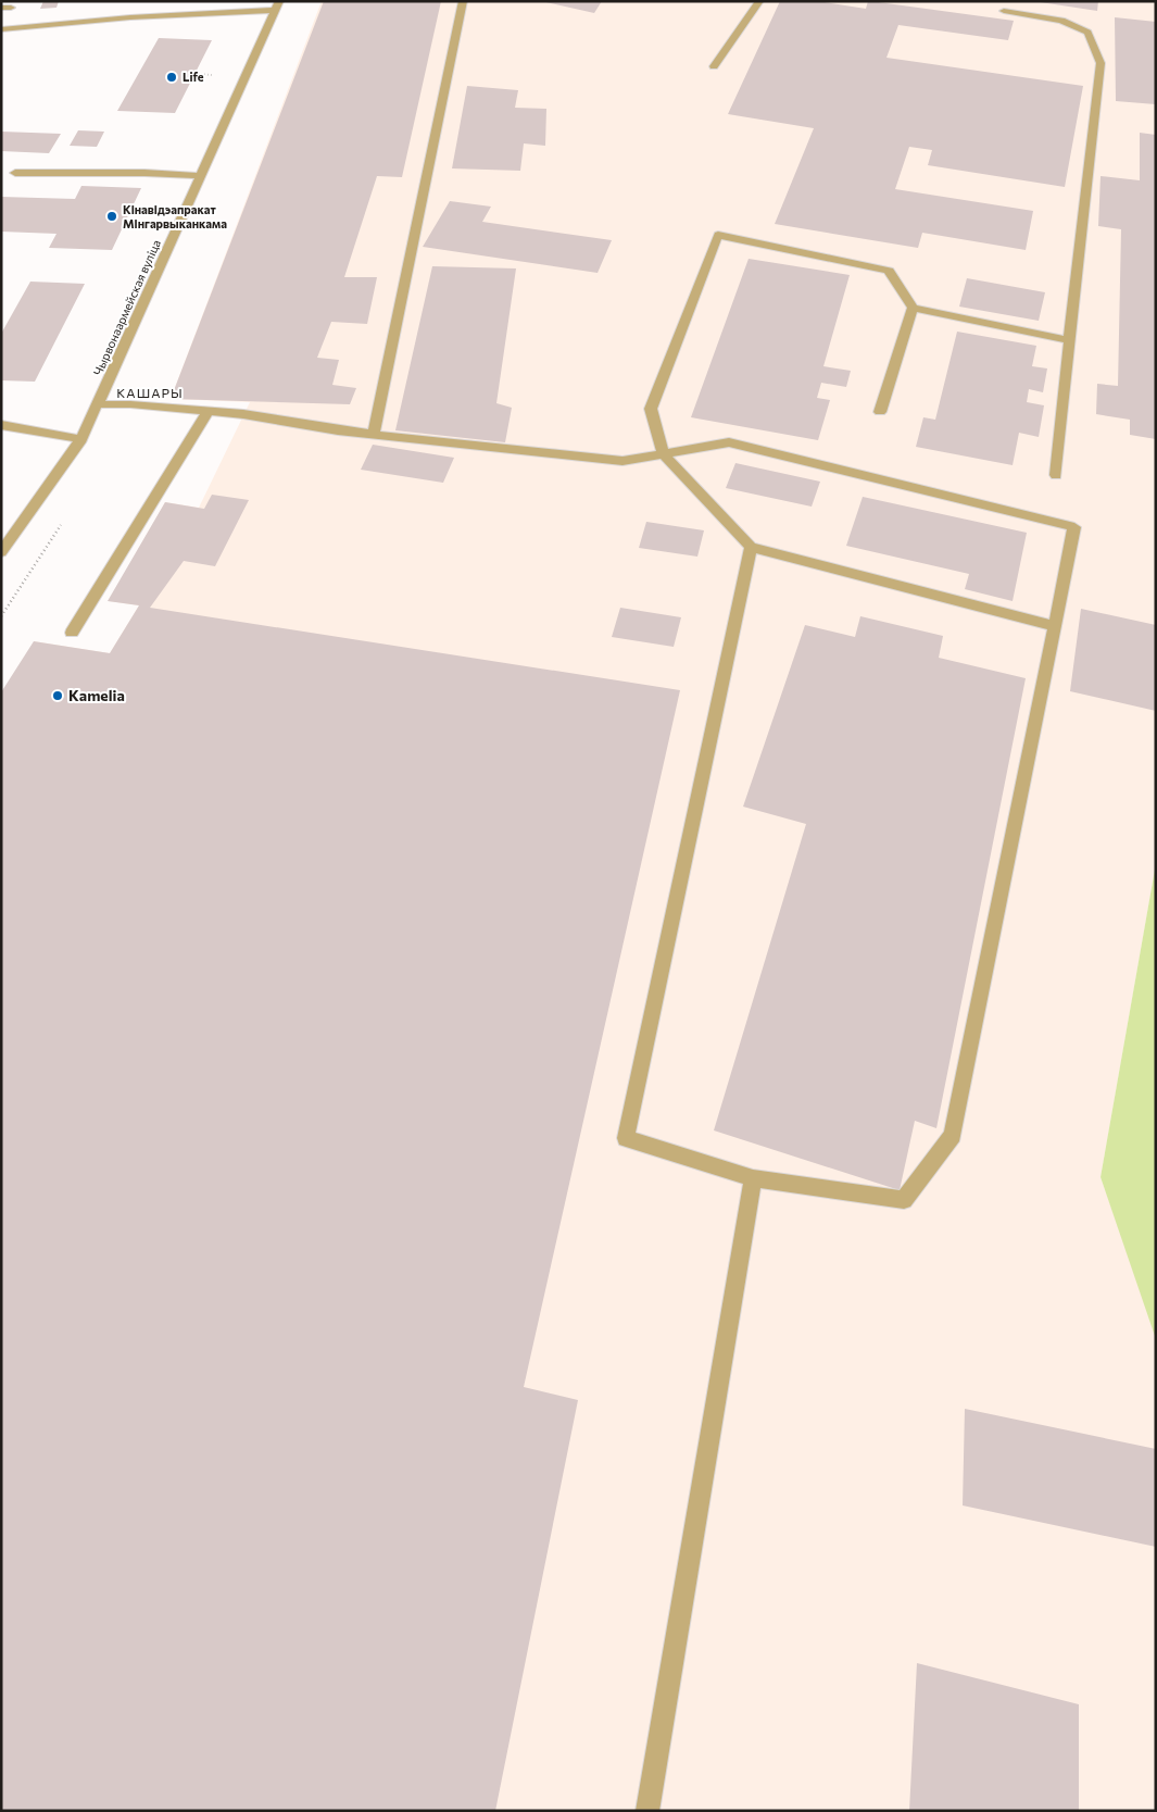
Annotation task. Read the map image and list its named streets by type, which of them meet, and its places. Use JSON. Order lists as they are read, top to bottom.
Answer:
{
  "streets": {
    "street": ["Чырвонаармейская вуліца"]
  },
  "districts": ["КАШАРЫ"],
  "places": ["Life", "Кінавідэапракат Мінгарвыканкама", "Kamelia"]
}
